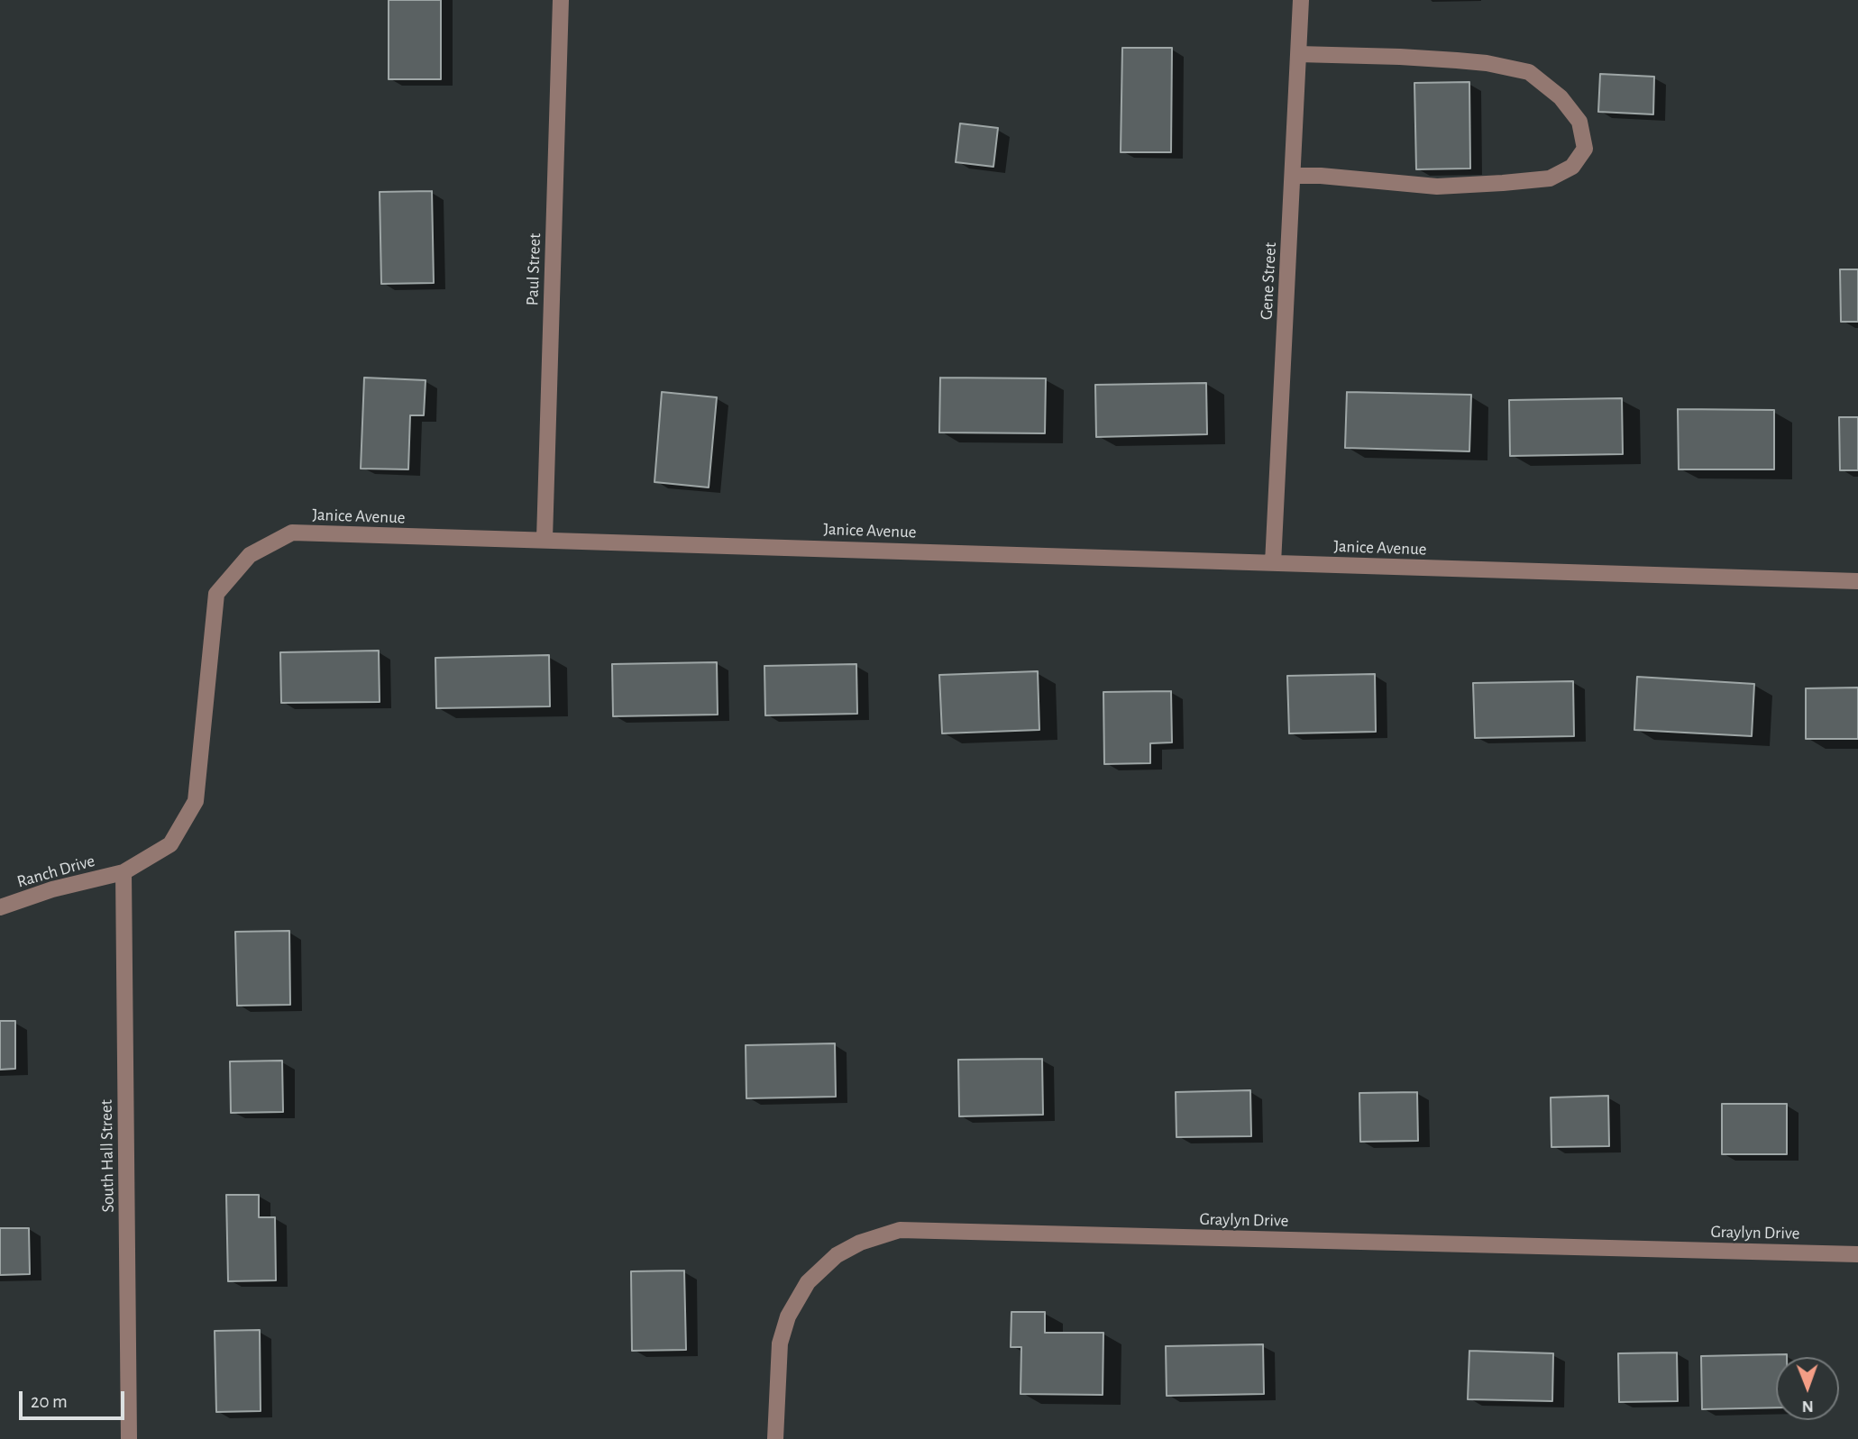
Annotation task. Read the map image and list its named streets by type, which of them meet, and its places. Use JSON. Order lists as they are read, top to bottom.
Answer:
{
  "streets": {
    "street": [
      "Paul Street",
      "Gene Street",
      "Janice Avenue",
      "Ranch Drive",
      "South Hall Street",
      "Graylyn Drive"
    ]
  },
  "crossings": [
    ["Paul Street", "Janice Avenue"],
    ["Gene Street", "Janice Avenue"],
    ["Janice Avenue", "Ranch Drive"],
    ["Janice Avenue", "South Hall Street"],
    ["Ranch Drive", "South Hall Street"]
  ],
  "scale_bar": "20 m",
  "north": "bottom"
}
